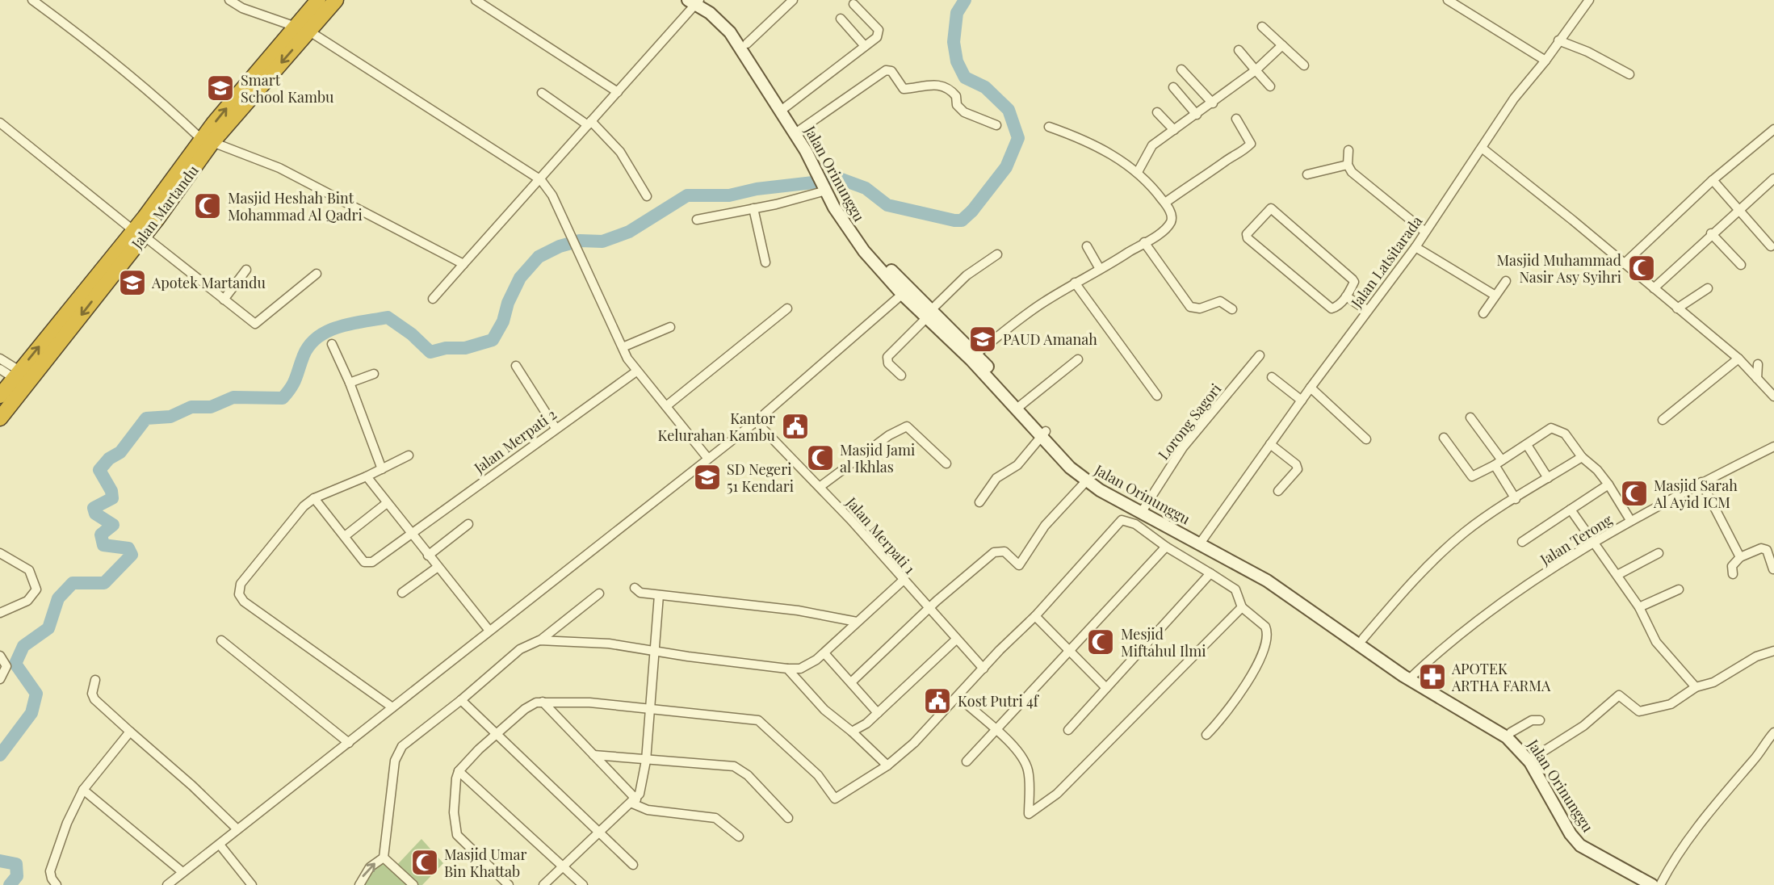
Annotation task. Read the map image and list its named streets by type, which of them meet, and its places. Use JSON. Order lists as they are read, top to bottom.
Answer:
{
  "streets": {
    "highway": ["Jalan Martandu"],
    "street": [
      "Jalan Orinunggu",
      "Jalan Latsitarada",
      "Lorong Sagori",
      "Jalan Merpati 2",
      "Jalan Merpati 1",
      "Jalan Terong"
    ]
  },
  "crossings": [
    ["Jalan Orinunggu", "Jalan Latsitarada"],
    ["Jalan Orinunggu", "Lorong Sagori"],
    ["Jalan Orinunggu", "Jalan Terong"]
  ],
  "places": {
    "school or university": [
      "Smart School Kambu",
      "Apotek Martandu",
      "PAUD Amanah",
      "SD Negeri 51 Kendari"
    ],
    "mosque": [
      "Masjid Heshah Bint Mohammad Al Qadri",
      "Masjid Muhammad Nasir Asy Syihri",
      "Masjid Jami al Ikhlas",
      "Masjid Sarah Al Ayid ICM",
      "Mesjid Miftahul Ilmi",
      "Masjid Umar Bin Khattab"
    ],
    "public building": ["Kantor Kelurahan Kambu", "Kost Putri 4f"],
    "pharmacy": ["APOTEK ARTHA FARMA"]
  }
}
